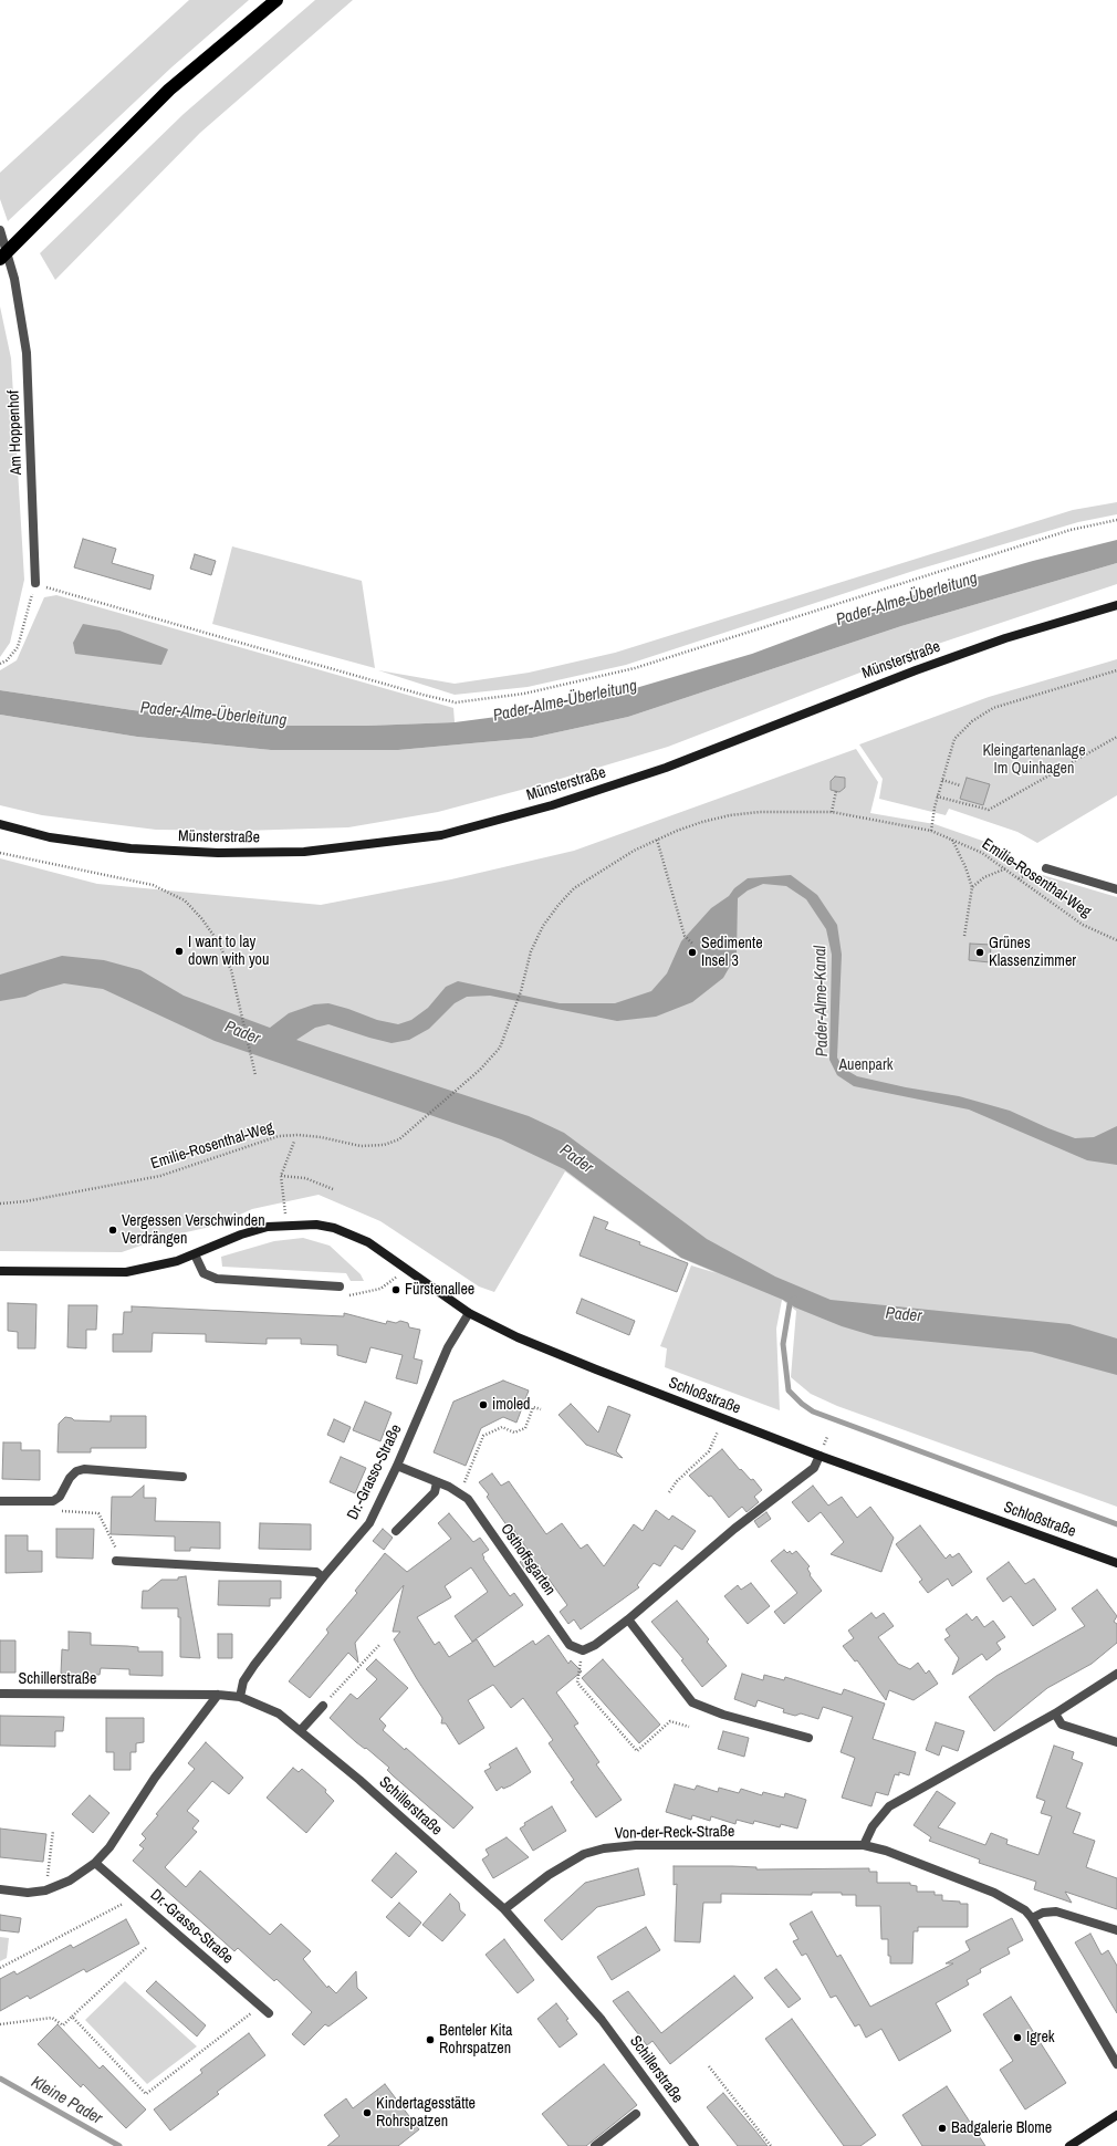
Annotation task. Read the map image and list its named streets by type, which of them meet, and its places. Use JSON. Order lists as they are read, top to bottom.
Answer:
{
  "streets": {
    "street": [
      "Am Hoppenhof",
      "Münsterstraße",
      "Schloßstraße",
      "Dr.-Grasso-Straße",
      "Osthoffsgarten",
      "Schillerstraße",
      "Von-der-Reck-Straße"
    ],
    "path": ["Emilie-Rosenthal-Weg"]
  },
  "crossings": [
    ["Schloßstraße", "Dr.-Grasso-Straße"],
    ["Dr.-Grasso-Straße", "Osthoffsgarten"],
    ["Dr.-Grasso-Straße", "Schillerstraße"],
    ["Schillerstraße", "Von-der-Reck-Straße"]
  ],
  "water": [
    "Pader-Alme-Überleitung",
    "Pader-Alme-Kanal",
    "Pader",
    "Kleine Pader"
  ],
  "parks": ["Kleingartenanlage Im Quinhagen", "Auenpark"],
  "places": [
    "I want to lay down with you",
    "Sedimente Insel 3",
    "Grünes Klassenzimmer",
    "Vergessen Verschwinden Verdrängen",
    "Fürstenallee",
    "imoled",
    "Igrek",
    "Benteler Kita Rohrspatzen",
    "Kindertagesstätte Rohrspatzen",
    "Badgalerie Blome"
  ]
}
